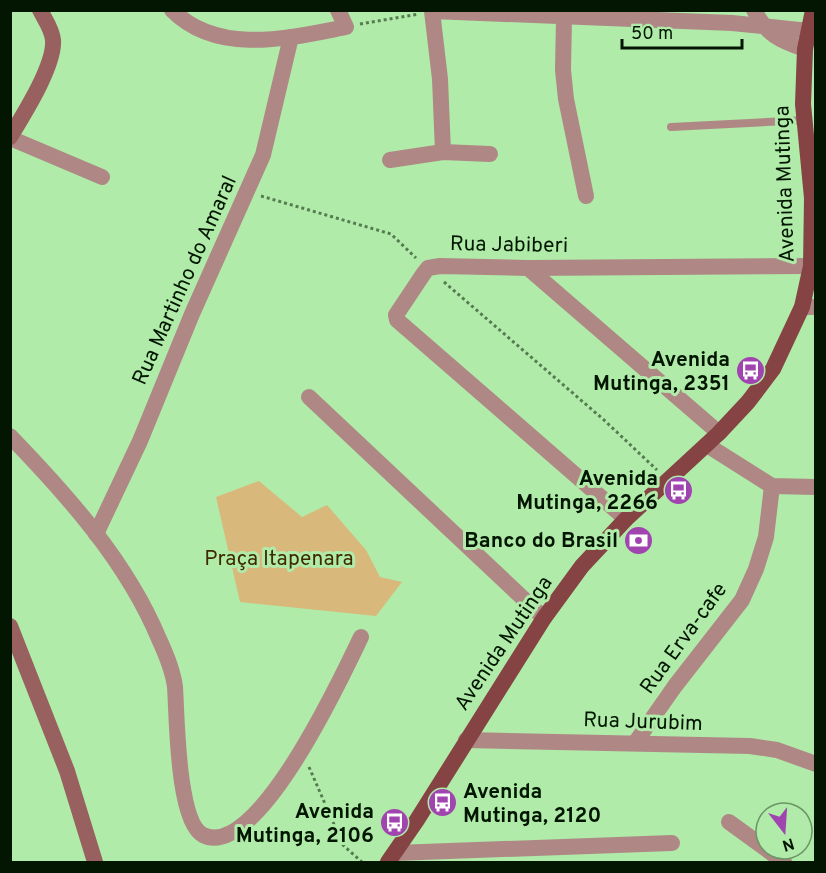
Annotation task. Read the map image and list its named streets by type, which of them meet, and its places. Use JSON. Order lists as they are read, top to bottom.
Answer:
{
  "streets": {
    "main road": ["Avenida Mutinga"],
    "street": [
      "Rua Jabiberi",
      "Rua Martinho do Amaral",
      "Rua Erva-cafe",
      "Rua Jurubim"
    ]
  },
  "crossings": [
    ["Avenida Mutinga", "Rua Jabiberi"],
    ["Avenida Mutinga", "Rua Jurubim"],
    ["Rua Erva-cafe", "Rua Jurubim"]
  ],
  "parks": ["Praça Itapenara"],
  "places": {
    "bus stop": [
      "Avenida Mutinga, 2351",
      "Avenida Mutinga, 2266",
      "Avenida Mutinga, 2120",
      "Avenida Mutinga, 2106"
    ],
    "bank": ["Banco do Brasil"]
  },
  "scale_bar": "50 m",
  "north": "bottom"
}
